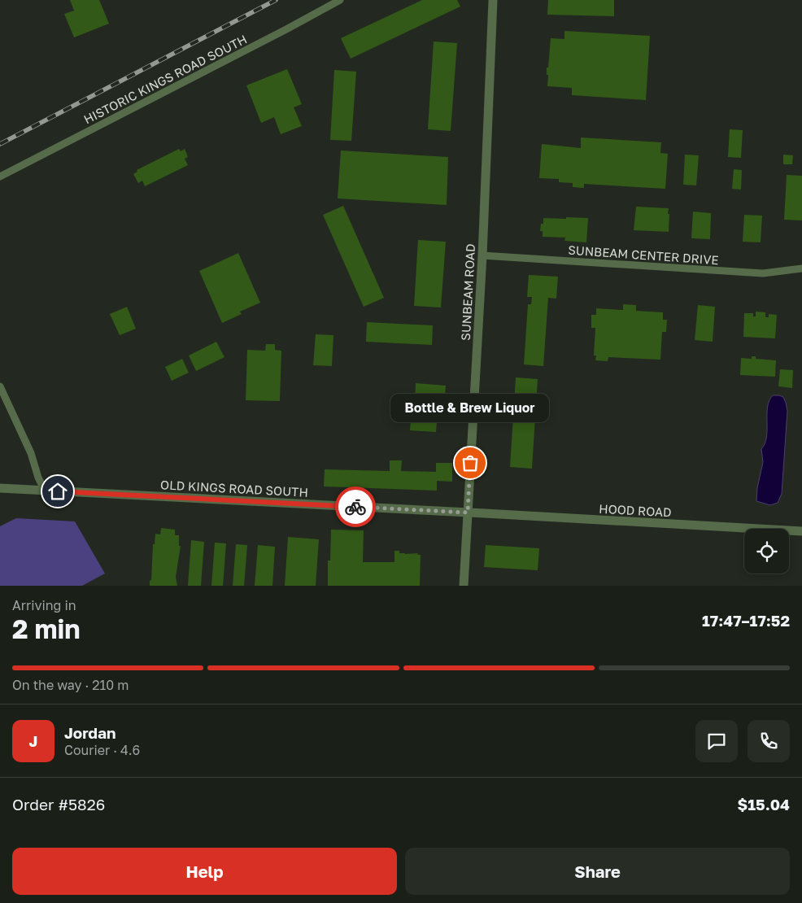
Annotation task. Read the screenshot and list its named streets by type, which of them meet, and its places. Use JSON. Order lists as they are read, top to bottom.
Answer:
{
  "streets": {
    "street": [
      "HISTORIC KINGS ROAD SOUTH",
      "SUNBEAM CENTER DRIVE",
      "SUNBEAM ROAD",
      "OLD KINGS ROAD SOUTH",
      "HOOD ROAD"
    ]
  },
  "crossings": [
    ["SUNBEAM CENTER DRIVE", "SUNBEAM ROAD"],
    ["SUNBEAM ROAD", "OLD KINGS ROAD SOUTH"],
    ["SUNBEAM ROAD", "HOOD ROAD"],
    ["OLD KINGS ROAD SOUTH", "HOOD ROAD"]
  ],
  "places": ["Bottle & Brew Liquor"],
  "page": {
    "bubble": "Bottle & Brew Liquor",
    "heading": ["2 min", "Arriving in", "17:47–17:52"],
    "panel": [
      "Jordan",
      "Courier · 4.6",
      "Order #5826",
      "$15.04"
    ],
    "bar": "On the way · 210 m",
    "round": "J",
    "buttons": ["Help", "Share"]
  }
}
